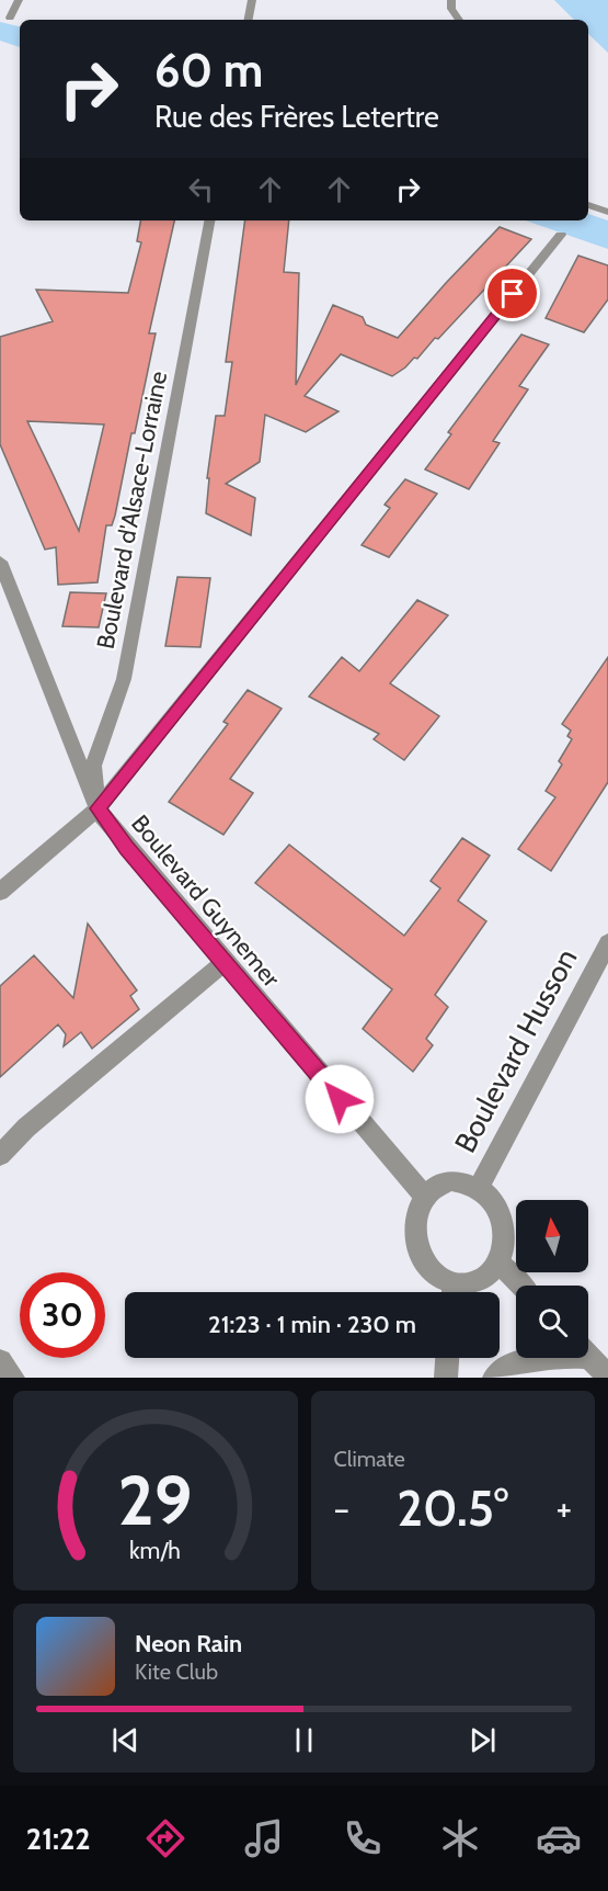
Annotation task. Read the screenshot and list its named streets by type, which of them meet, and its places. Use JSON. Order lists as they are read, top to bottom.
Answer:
{
  "streets": {
    "street": ["Boulevard d'Alsace-Lorraine", "Boulevard Guynemer", "Boulevard Husson"]
  },
  "crossings": [
    ["Boulevard d'Alsace-Lorraine", "Boulevard Guynemer"],
    ["Boulevard Guynemer", "Boulevard Husson"]
  ],
  "north": "top",
  "page": {
    "turn": ["60 m", "Rue des Frères Letertre"],
    "limit": "30",
    "trip": "21:23 · 1 min · 230 m",
    "tile": "Climate",
    "heat": ["−", "20.5°", "+"],
    "song": ["Neon Rain", "Kite Club"],
    "tabs": "21:22",
    "gauge": ["29", "km/h"]
  }
}
